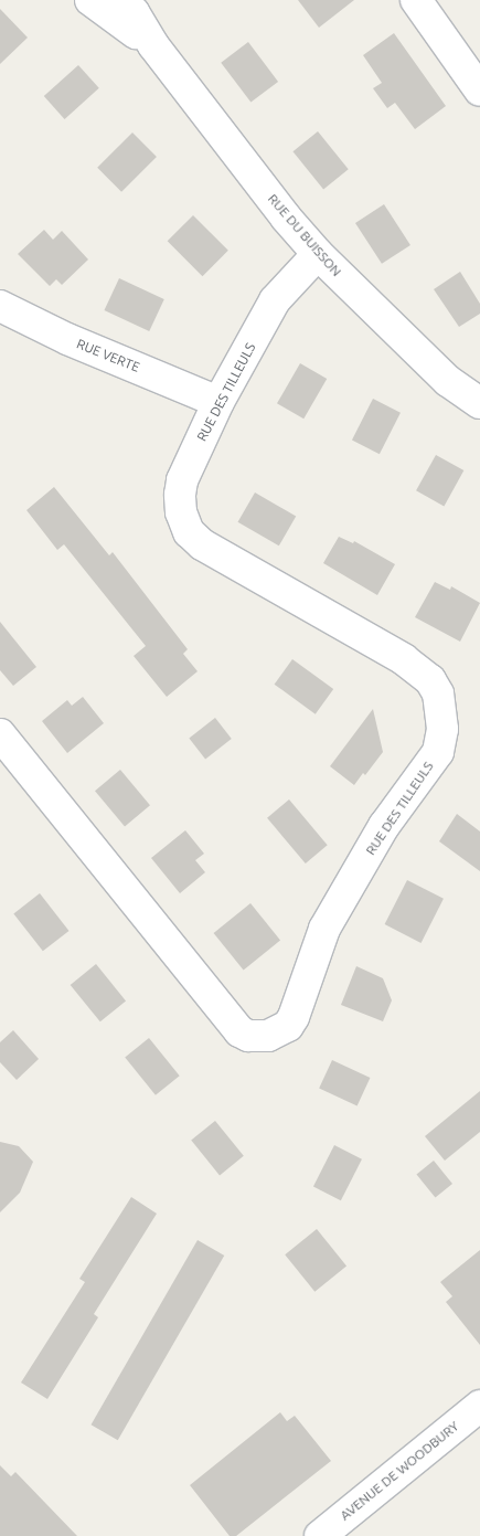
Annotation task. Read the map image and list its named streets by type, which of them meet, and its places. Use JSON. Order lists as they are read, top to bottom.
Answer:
{
  "streets": {
    "street": [
      "RUE DU BUISSON",
      "RUE VERTE",
      "RUE DES TILLEULS",
      "AVENUE DE WOODBURY"
    ]
  },
  "crossings": [
    ["RUE DU BUISSON", "RUE DES TILLEULS"],
    ["RUE VERTE", "RUE DES TILLEULS"]
  ]
}
